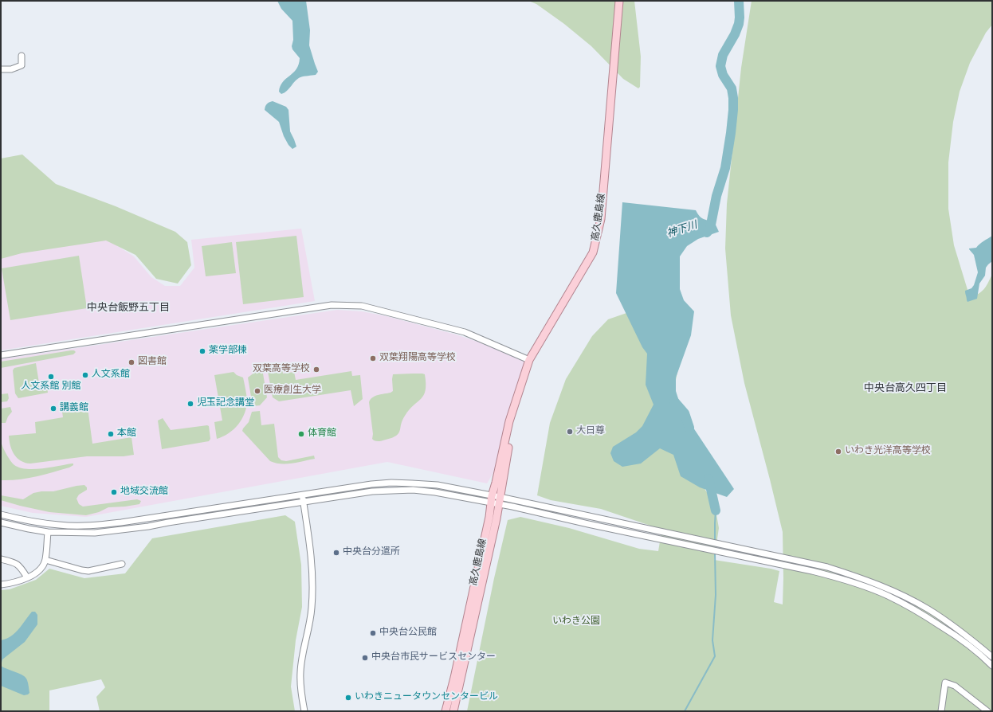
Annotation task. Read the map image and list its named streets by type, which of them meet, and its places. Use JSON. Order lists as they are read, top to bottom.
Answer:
{
  "streets": {
    "main road": ["高久鹿島線"]
  },
  "districts": ["中央台飯野五丁目", "中央台高久四丁目"],
  "water": ["神下川"],
  "parks": ["いわき公園"],
  "places": [
    "薬学部棟",
    "双葉翔陽高等学校",
    "図書館",
    "双葉高等学校",
    "人文系館",
    "人文系館 別館",
    "医療創生大学",
    "児玉記念講堂",
    "講義館",
    "大日尊",
    "本館",
    "体育館",
    "いわき光洋高等学校",
    "地域交流館",
    "中央台分遣所",
    "中央台公民館",
    "中央台市民サービスセンター",
    "いわきニュータウンセンタービル"
  ]
}
